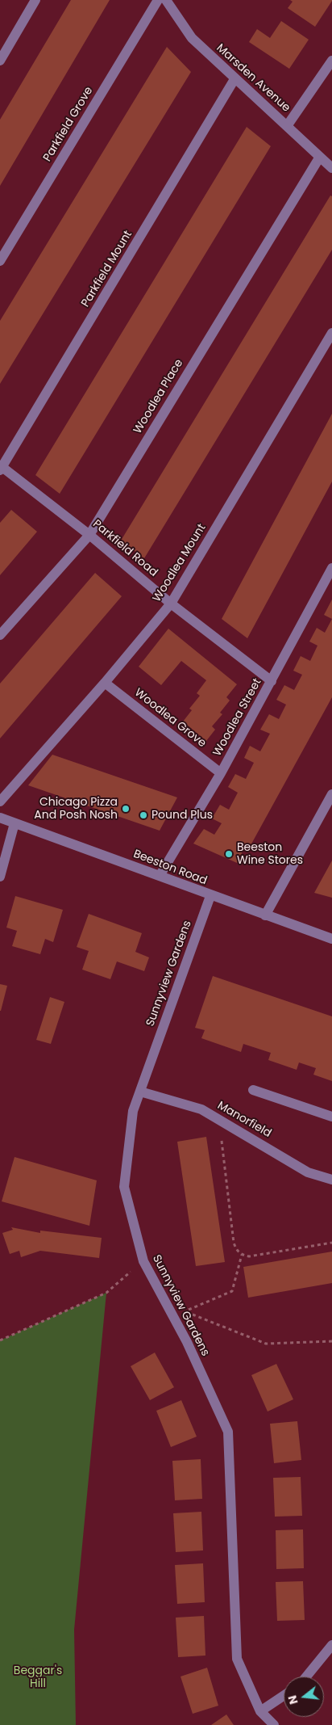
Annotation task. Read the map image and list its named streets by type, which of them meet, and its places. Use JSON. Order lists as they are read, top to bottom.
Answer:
{
  "streets": {
    "street": [
      "Marsden Avenue",
      "Parkfield Grove",
      "Parkfield Mount",
      "Woodlea Place",
      "Parkfield Road",
      "Woodlea Mount",
      "Woodlea Street",
      "Woodlea Grove",
      "Beeston Road",
      "Sunnyview Gardens",
      "Manorfield"
    ]
  },
  "crossings": [
    ["Marsden Avenue", "Parkfield Mount"],
    ["Marsden Avenue", "Woodlea Place"],
    ["Parkfield Mount", "Parkfield Road"],
    ["Woodlea Place", "Parkfield Road"],
    ["Parkfield Road", "Woodlea Mount"],
    ["Parkfield Road", "Woodlea Street"],
    ["Woodlea Mount", "Woodlea Grove"],
    ["Woodlea Street", "Woodlea Grove"],
    ["Woodlea Street", "Beeston Road"],
    ["Beeston Road", "Sunnyview Gardens"],
    ["Sunnyview Gardens", "Manorfield"]
  ],
  "parks": ["Beggar's Hill"],
  "places": ["Chicago Pizza And Posh Nosh", "Pound Plus", "Beeston Wine Stores"],
  "north": "left"
}
